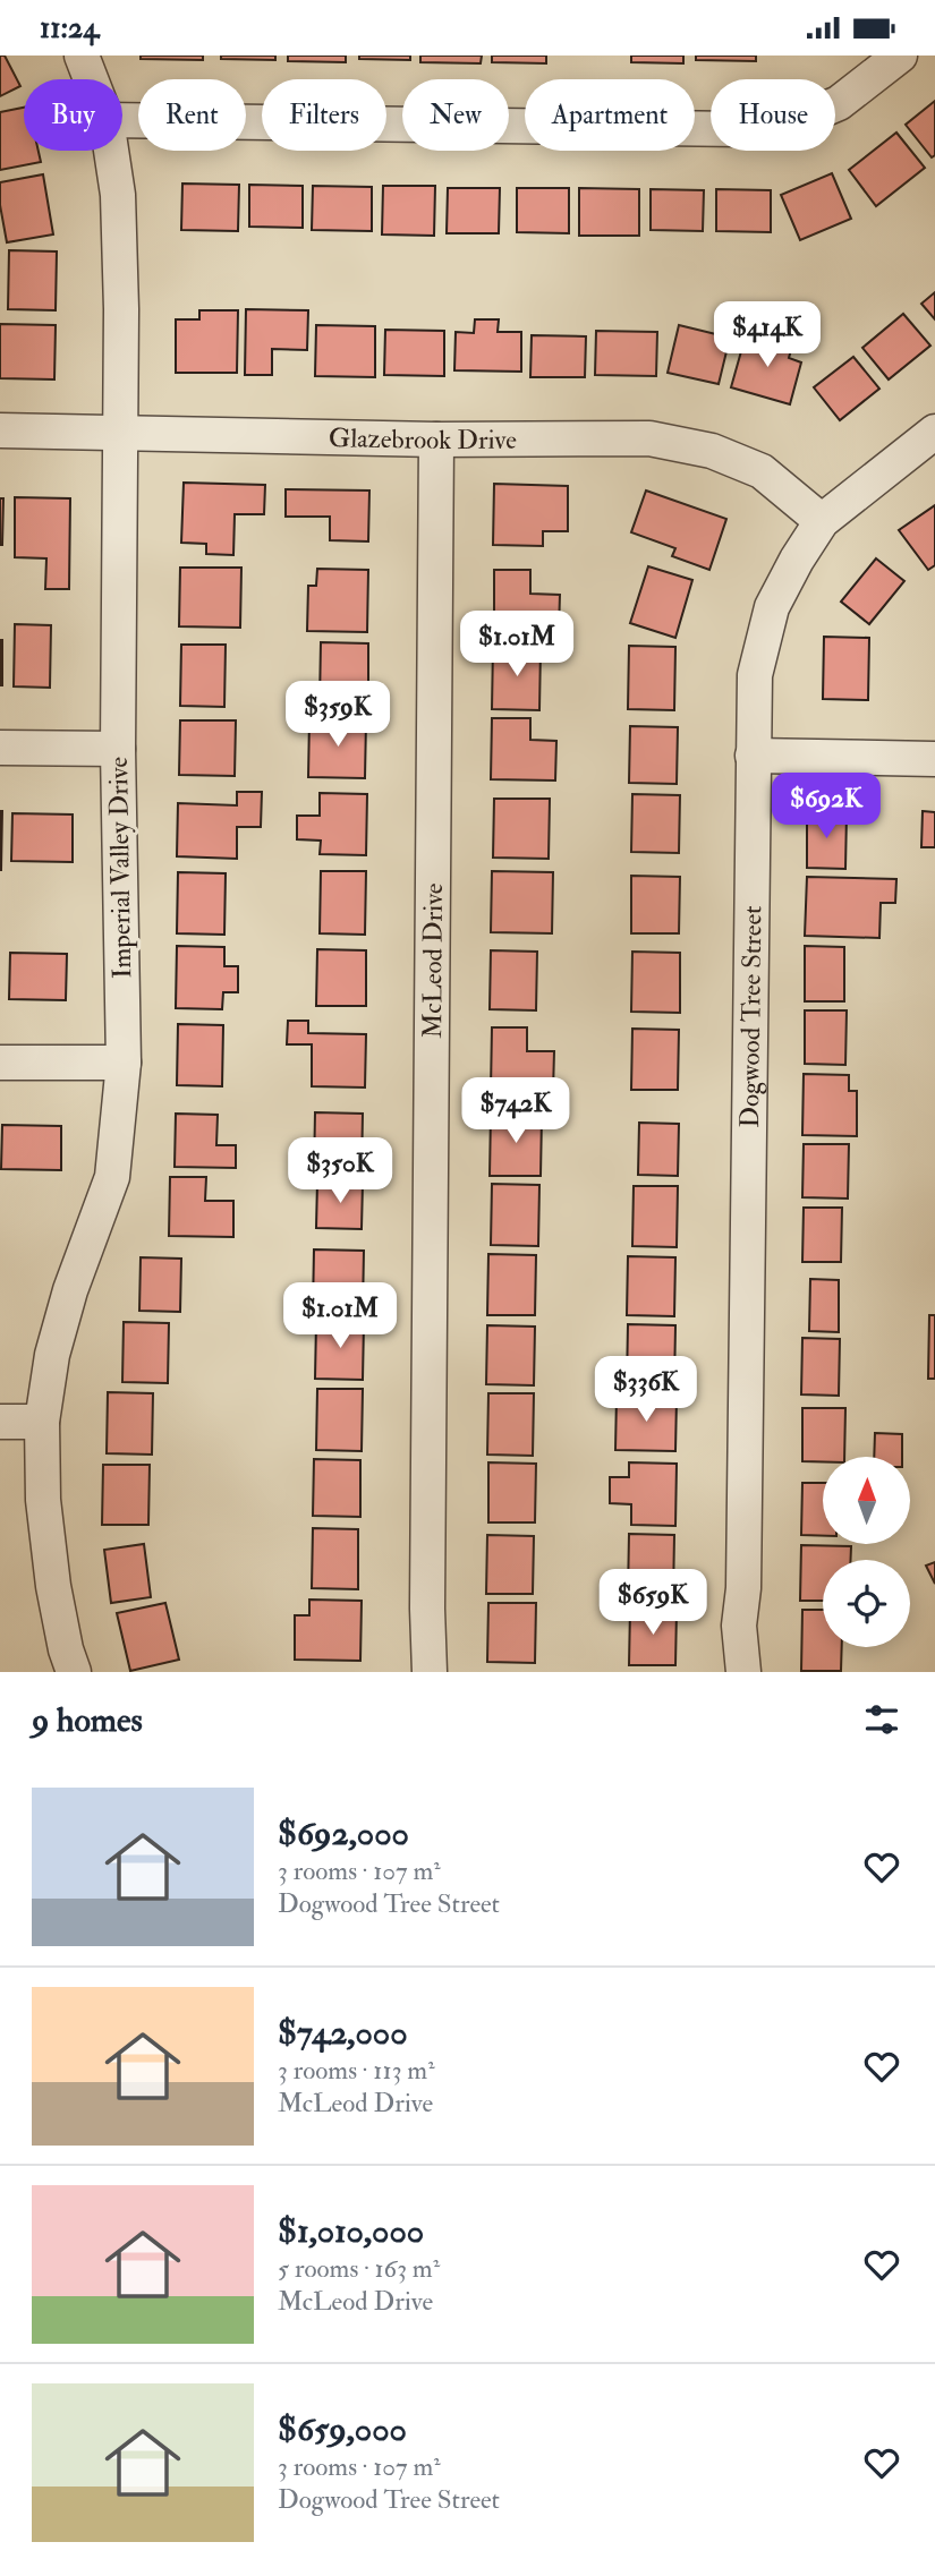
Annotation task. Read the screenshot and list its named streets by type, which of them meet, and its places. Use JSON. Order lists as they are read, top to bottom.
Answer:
{
  "streets": {
    "street": [
      "Glazebrook Drive",
      "Imperial Valley Drive",
      "McLeod Drive",
      "Dogwood Tree Street"
    ]
  },
  "crossings": [
    ["Glazebrook Drive", "Imperial Valley Drive"],
    ["Glazebrook Drive", "McLeod Drive"],
    ["Glazebrook Drive", "Dogwood Tree Street"]
  ],
  "north": "top",
  "page": {
    "status": "11:24",
    "chip": [
      "Buy",
      "Rent",
      "Filters",
      "New",
      "Apartment",
      "House"
    ],
    "price": [
      "$414K",
      "$1.01M",
      "$359K",
      "$692K",
      "$742K",
      "$350K",
      "$1.01M",
      "$336K",
      "$659K"
    ],
    "heading": "9 homes",
    "list": [
      {
        "name": "$692,000",
        "note": "3 rooms · 107 m² · Dogwood Tree Street"
      },
      {
        "name": "$742,000",
        "note": "3 rooms · 113 m² · McLeod Drive"
      },
      {
        "name": "$1,010,000",
        "note": "5 rooms · 163 m² · McLeod Drive"
      },
      {
        "name": "$659,000",
        "note": "3 rooms · 107 m² · Dogwood Tree Street"
      }
    ]
  }
}
